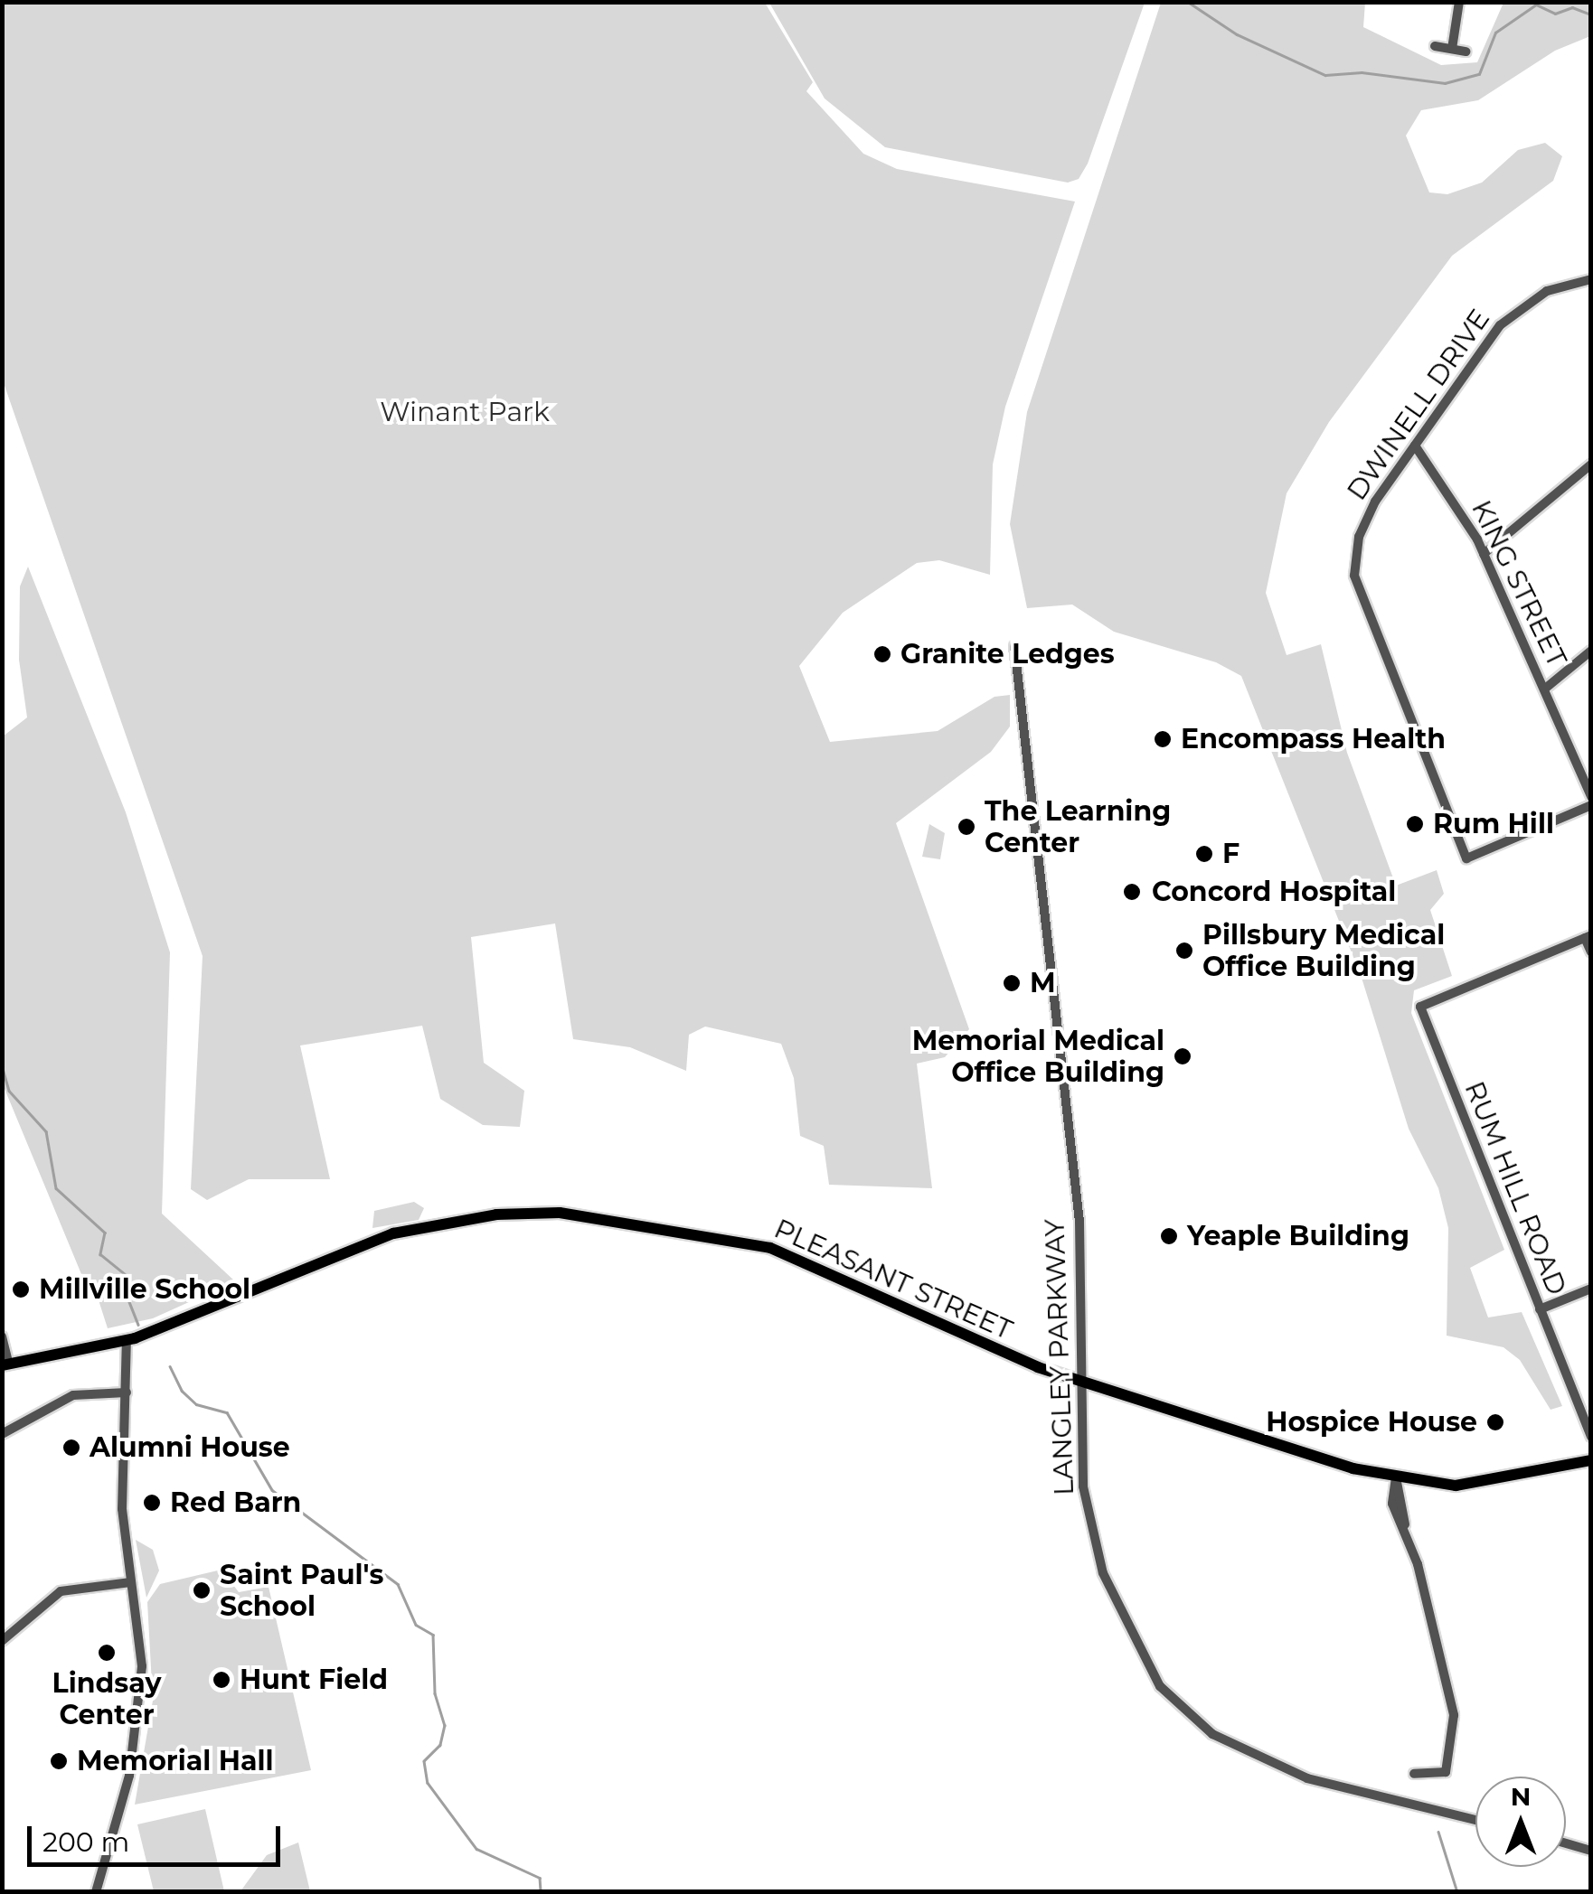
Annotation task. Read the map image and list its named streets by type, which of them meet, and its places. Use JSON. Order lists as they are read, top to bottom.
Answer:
{
  "streets": {
    "main road": ["PLEASANT STREET"],
    "street": [
      "DWINELL DRIVE",
      "KING STREET",
      "RUM HILL ROAD",
      "LANGLEY PARKWAY"
    ]
  },
  "crossings": [
    ["DWINELL DRIVE", "KING STREET"],
    ["PLEASANT STREET", "LANGLEY PARKWAY"]
  ],
  "parks": ["Winant Park"],
  "places": [
    "Granite Ledges",
    "Encompass Health",
    "Rum Hill",
    "The Learning Center",
    "F",
    "Concord Hospital",
    "Pillsbury Medical Office Building",
    "M",
    "Memorial Medical Office Building",
    "Yeaple Building",
    "Millville School",
    "Hospice House",
    "Alumni House",
    "Red Barn",
    "Saint Paul's School",
    "Lindsay Center",
    "Hunt Field",
    "Memorial Hall"
  ],
  "scale_bar": "200 m",
  "north": "top"
}
